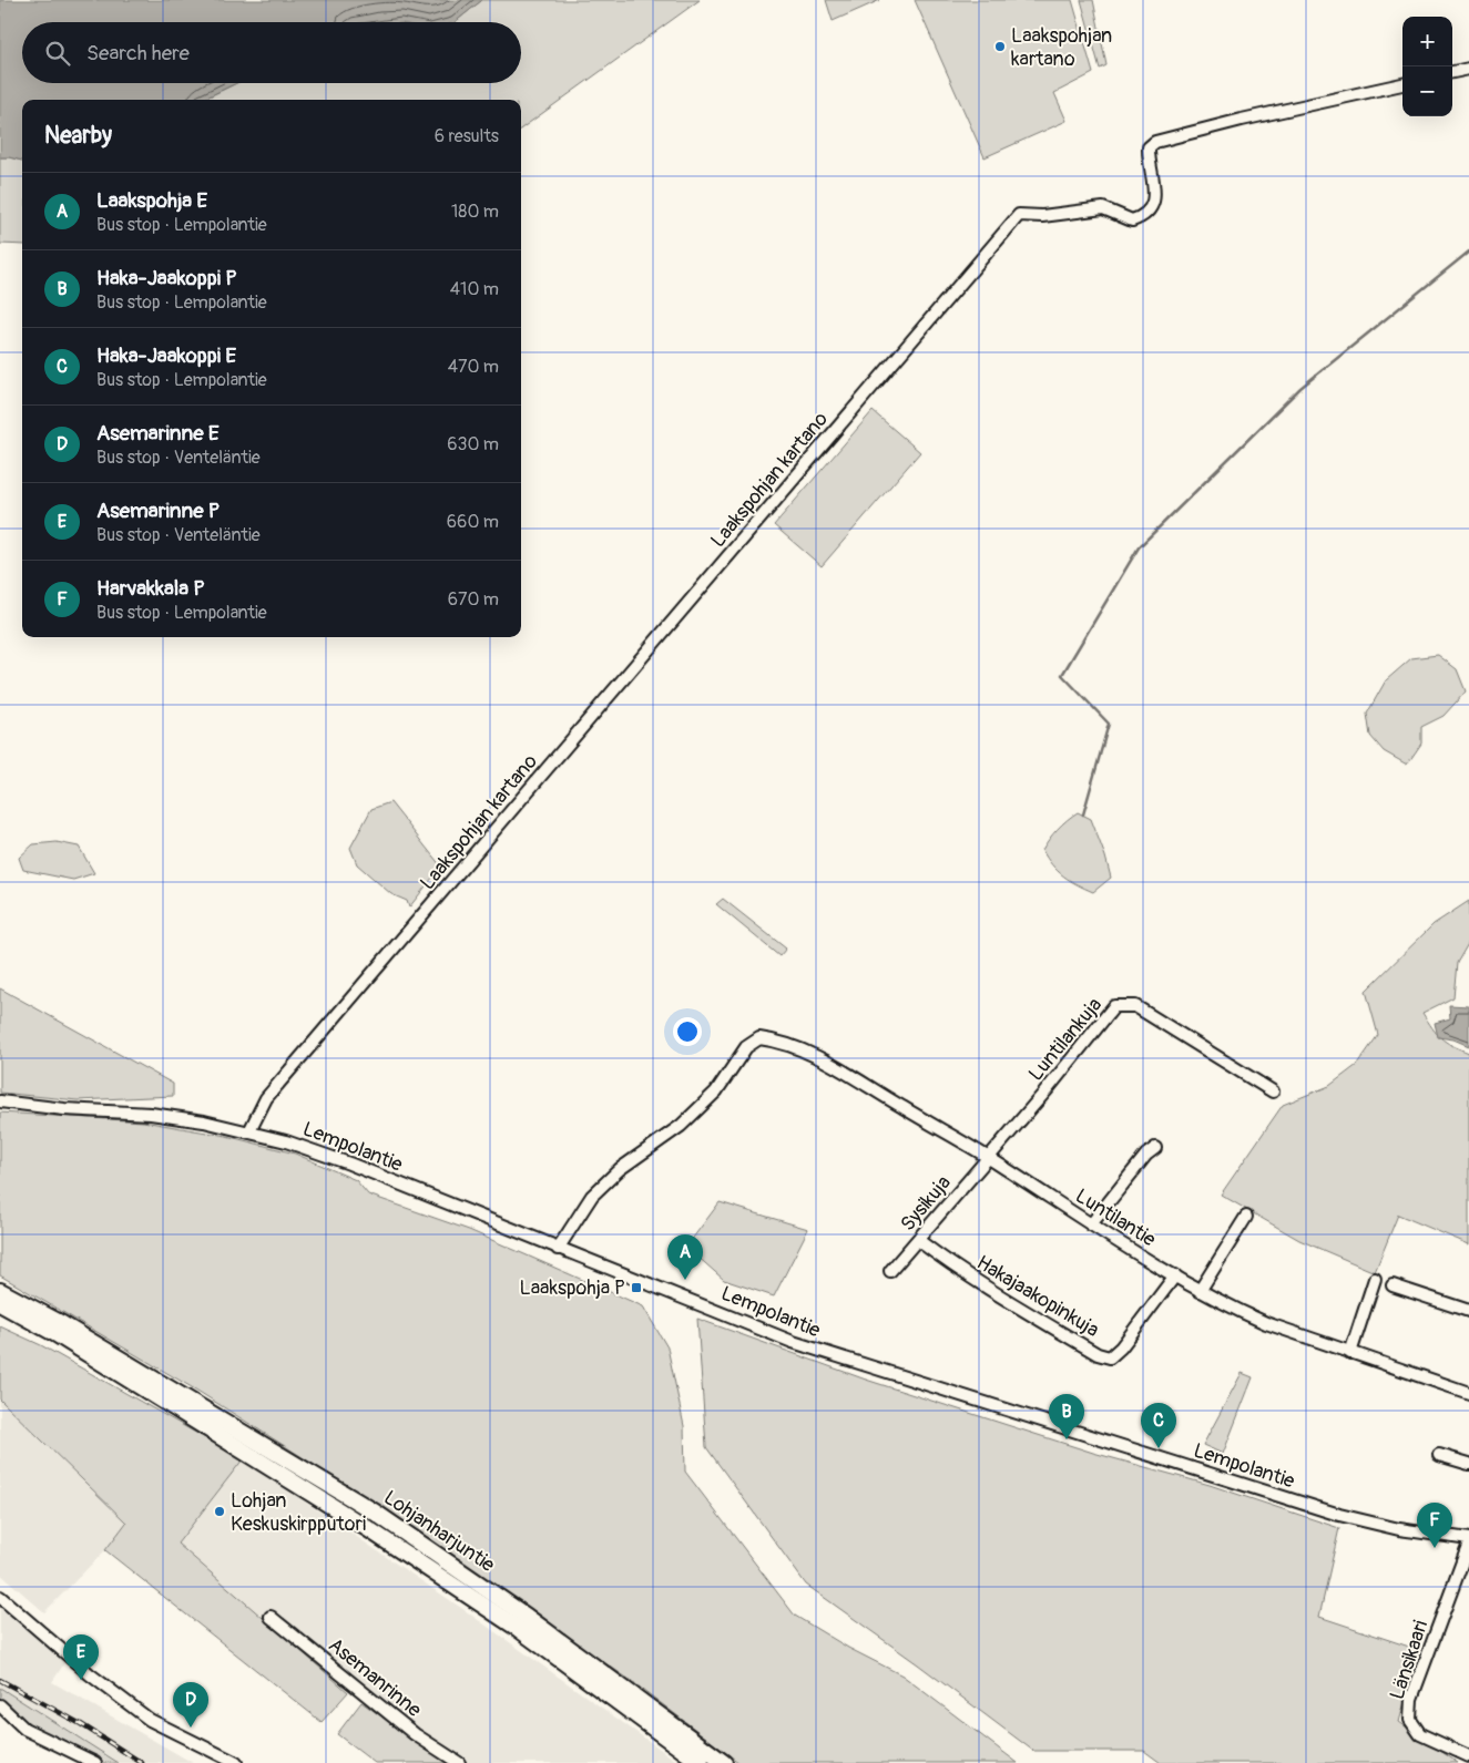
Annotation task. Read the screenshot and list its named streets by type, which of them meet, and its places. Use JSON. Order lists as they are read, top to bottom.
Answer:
{
  "streets": {
    "highway": ["Lohjanharjuntie"],
    "street": [
      "Laakspohjan kartano",
      "Luntilankuja",
      "Lempolantie",
      "Sysikuja",
      "Luntilantie",
      "Hakajaakopinkuja",
      "Länsikaari",
      "Asemanrinne"
    ]
  },
  "crossings": [
    ["Laakspohjan kartano", "Lempolantie"],
    ["Luntilankuja", "Sysikuja"],
    ["Luntilankuja", "Luntilantie"],
    ["Lempolantie", "Luntilantie"],
    ["Sysikuja", "Luntilantie"],
    ["Sysikuja", "Hakajaakopinkuja"],
    ["Luntilantie", "Hakajaakopinkuja"]
  ],
  "places": {
    "other": ["Laakspohjan kartano", "Lohjan Keskuskirpputori"],
    "transit": ["Laakspohja P"]
  },
  "page": {
    "map_buttons": ["+", "−"],
    "search": "Search here",
    "heading": ["Nearby", "6 results"],
    "list": [
      {
        "mark": "A",
        "name": "Laakspohja E",
        "note": "Bus stop · Lempolantie",
        "value": "180 m"
      },
      {
        "mark": "B",
        "name": "Haka-Jaakoppi P",
        "note": "Bus stop · Lempolantie",
        "value": "410 m"
      },
      {
        "mark": "C",
        "name": "Haka-Jaakoppi E",
        "note": "Bus stop · Lempolantie",
        "value": "470 m"
      },
      {
        "mark": "D",
        "name": "Asemarinne E",
        "note": "Bus stop · Venteläntie",
        "value": "630 m"
      },
      {
        "mark": "E",
        "name": "Asemarinne P",
        "note": "Bus stop · Venteläntie",
        "value": "660 m"
      },
      {
        "mark": "F",
        "name": "Harvakkala P",
        "note": "Bus stop · Lempolantie",
        "value": "670 m"
      }
    ],
    "pins": [
      "A",
      "B",
      "C",
      "F",
      "E",
      "D"
    ]
  }
}
